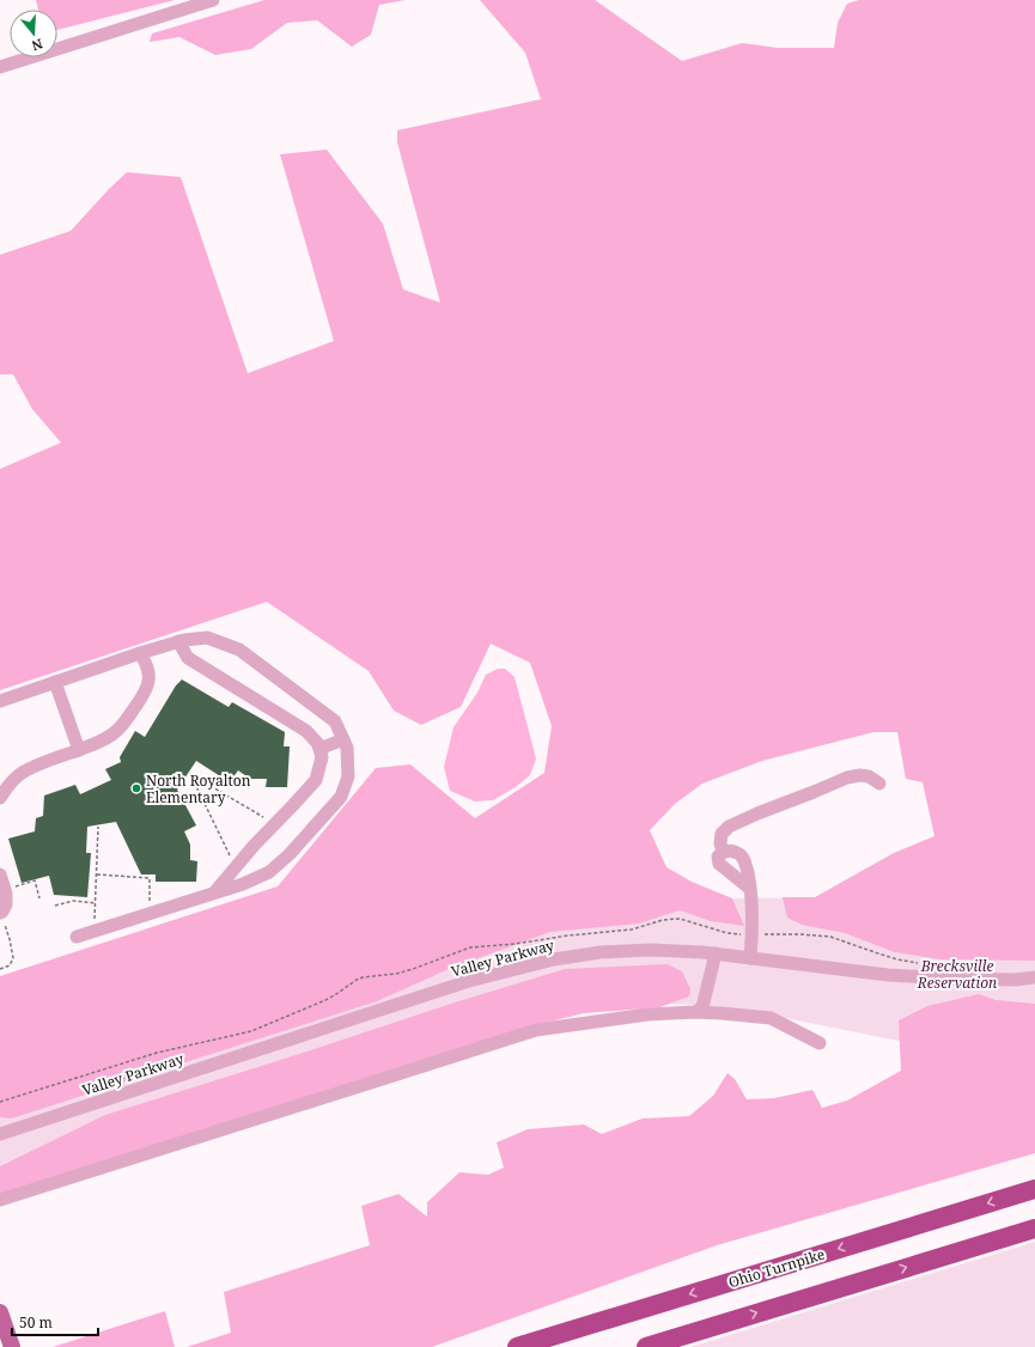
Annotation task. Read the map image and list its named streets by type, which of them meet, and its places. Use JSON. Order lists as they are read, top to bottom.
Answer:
{
  "streets": {
    "highway": ["Ohio Turnpike"],
    "street": ["Valley Parkway"]
  },
  "parks": ["Brecksville Reservation"],
  "places": ["North Royalton Elementary"],
  "scale_bar": "50 m",
  "north": "bottom"
}
